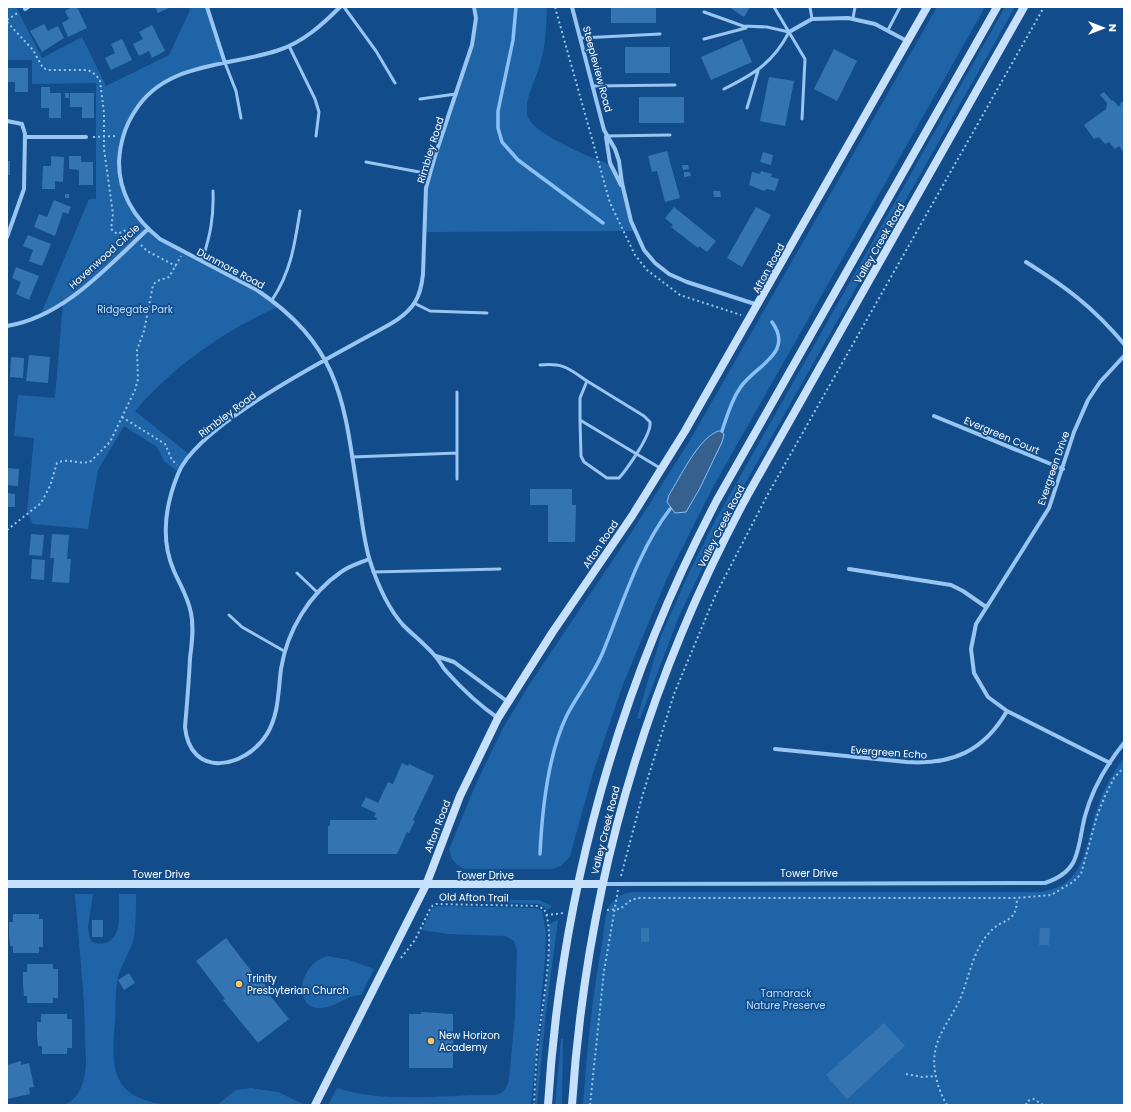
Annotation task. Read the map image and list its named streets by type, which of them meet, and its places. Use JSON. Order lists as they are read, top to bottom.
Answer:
{
  "streets": {
    "main road": ["Valley Creek Road", "Afton Road", "Tower Drive"],
    "street": [
      "Steepleview Road",
      "Rimbley Road",
      "Havenwood Circle",
      "Dunmore Road",
      "Evergreen Court",
      "Evergreen Drive",
      "Evergreen Echo"
    ],
    "path": ["Old Afton Trail"]
  },
  "crossings": [
    ["Steepleview Road", "Afton Road"],
    ["Rimbley Road", "Dunmore Road"],
    ["Valley Creek Road", "Tower Drive"],
    ["Havenwood Circle", "Dunmore Road"],
    ["Dunmore Road", "Afton Road"],
    ["Afton Road", "Tower Drive"],
    ["Evergreen Court", "Evergreen Drive"],
    ["Evergreen Drive", "Evergreen Echo"],
    ["Evergreen Drive", "Tower Drive"]
  ],
  "parks": ["Ridgegate Park", "Tamarack Nature Preserve"],
  "places": ["Trinity Presbyterian Church", "New Horizon Academy"],
  "north": "right"
}
